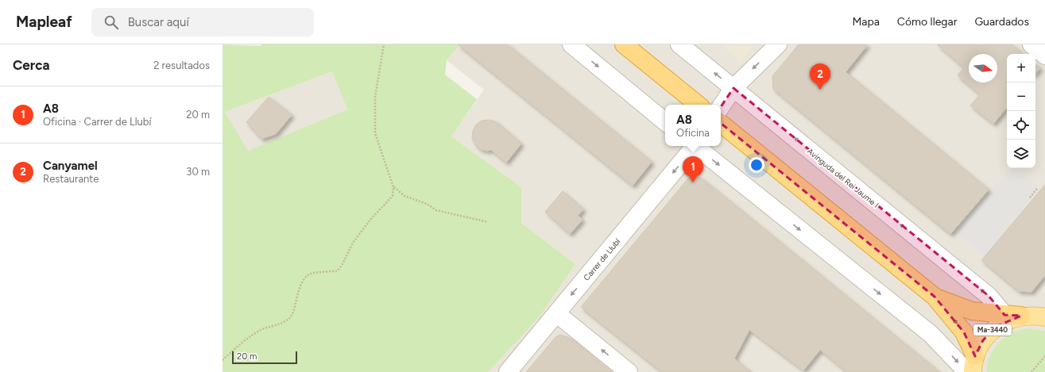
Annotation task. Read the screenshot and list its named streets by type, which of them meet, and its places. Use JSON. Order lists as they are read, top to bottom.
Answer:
{
  "streets": {
    "main road": ["Ma-3440"],
    "street": ["Avinguda del Rei Jaume I", "Carrer de Llubí"]
  },
  "one_way": ["Carrer de Llubí"],
  "scale_bar": "20 m",
  "north": "right",
  "page": {
    "header": "Mapleaf",
    "search": "Buscar aquí",
    "nav": ["Mapa", "Cómo llegar", "Guardados"],
    "heading": ["Cerca", "2 resultados"],
    "map_buttons": ["+", "−"],
    "pins": ["2", "1"],
    "list": [
      {
        "mark": "1",
        "name": "A8",
        "note": "Oficina · Carrer de Llubí",
        "value": "20 m"
      },
      {
        "mark": "2",
        "name": "Canyamel",
        "note": "Restaurante",
        "value": "30 m"
      }
    ],
    "popup": ["A8", "Oficina"],
    "scale": "20 m"
  }
}
